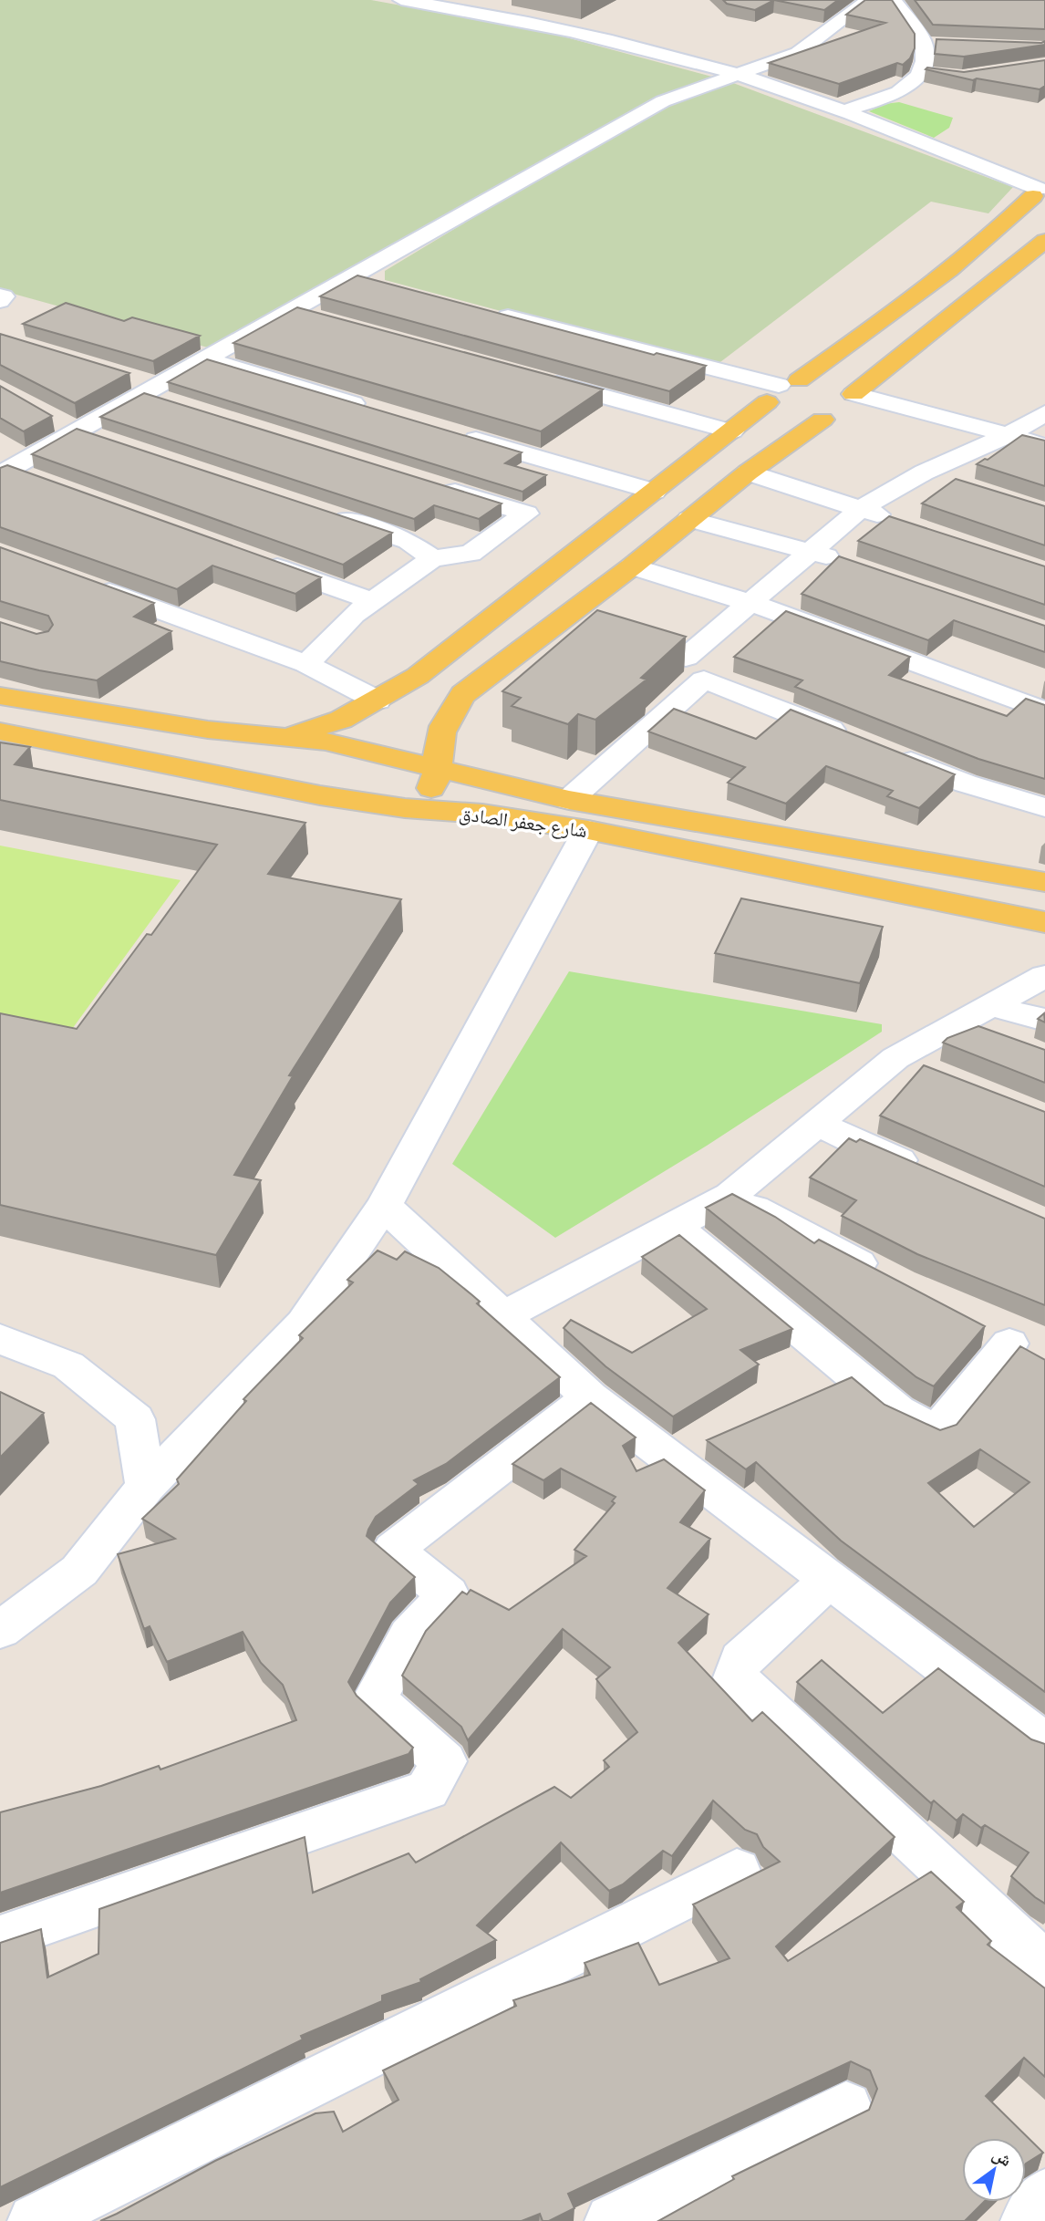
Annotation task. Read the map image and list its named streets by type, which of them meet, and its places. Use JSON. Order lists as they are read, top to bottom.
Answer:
{
  "streets": {
    "main road": ["شارع جعفر الصادق"]
  },
  "north": "top right"
}
